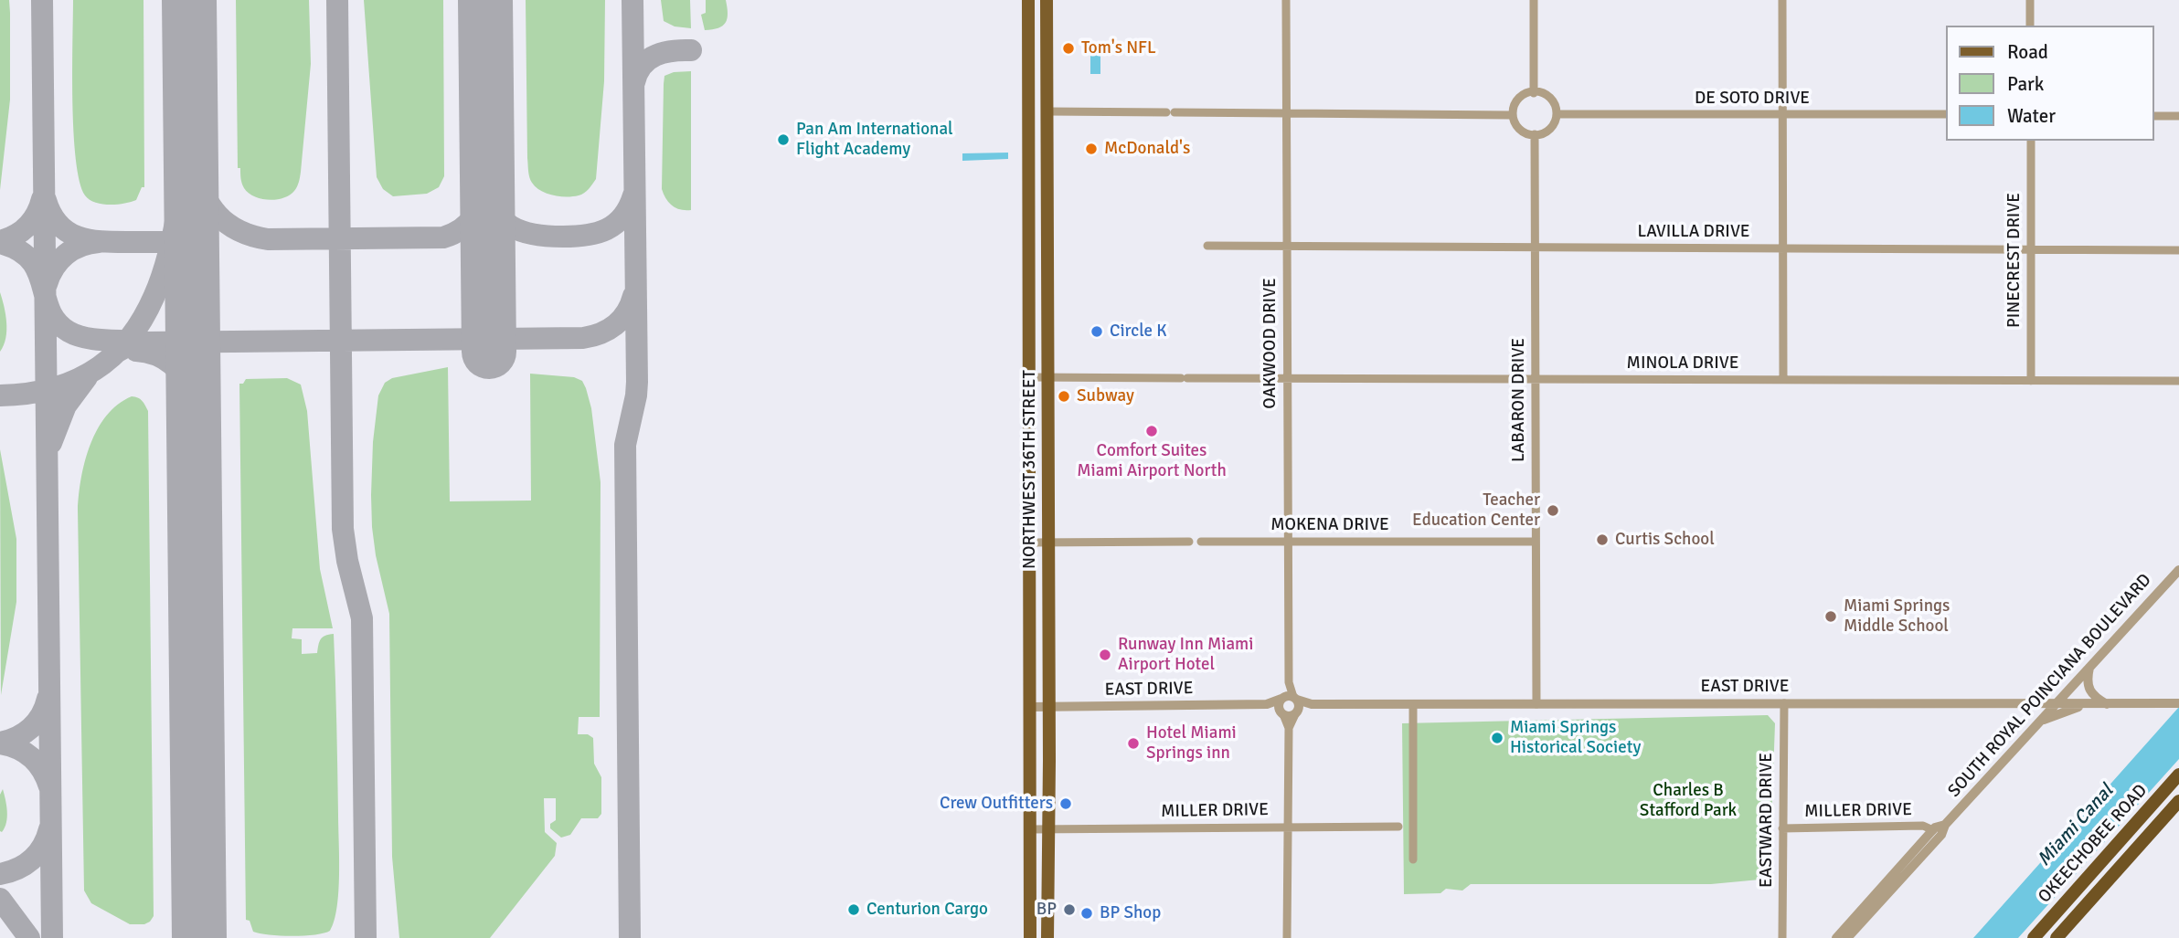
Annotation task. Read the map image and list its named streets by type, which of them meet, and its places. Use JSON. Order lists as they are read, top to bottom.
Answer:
{
  "streets": {
    "highway": ["OKEECHOBEE ROAD"],
    "main road": ["NORTHWEST 36TH STREET"],
    "street": [
      "DE SOTO DRIVE",
      "LAVILLA DRIVE",
      "PINECREST DRIVE",
      "OAKWOOD DRIVE",
      "MINOLA DRIVE",
      "LABARON DRIVE",
      "MOKENA DRIVE",
      "SOUTH ROYAL POINCIANA BOULEVARD",
      "EAST DRIVE",
      "MILLER DRIVE",
      "EASTWARD DRIVE"
    ]
  },
  "crossings": [
    ["DE SOTO DRIVE", "LABARON DRIVE"],
    ["LAVILLA DRIVE", "PINECREST DRIVE"],
    ["LAVILLA DRIVE", "OAKWOOD DRIVE"],
    ["LAVILLA DRIVE", "LABARON DRIVE"],
    ["PINECREST DRIVE", "MINOLA DRIVE"],
    ["OAKWOOD DRIVE", "MINOLA DRIVE"],
    ["OAKWOOD DRIVE", "MOKENA DRIVE"],
    ["OAKWOOD DRIVE", "EAST DRIVE"],
    ["MINOLA DRIVE", "LABARON DRIVE"],
    ["MINOLA DRIVE", "NORTHWEST 36TH STREET"],
    ["LABARON DRIVE", "MOKENA DRIVE"],
    ["LABARON DRIVE", "EAST DRIVE"],
    ["NORTHWEST 36TH STREET", "EAST DRIVE"],
    ["NORTHWEST 36TH STREET", "MILLER DRIVE"],
    ["SOUTH ROYAL POINCIANA BOULEVARD", "EAST DRIVE"],
    ["SOUTH ROYAL POINCIANA BOULEVARD", "MILLER DRIVE"],
    ["EAST DRIVE", "EASTWARD DRIVE"],
    ["MILLER DRIVE", "EASTWARD DRIVE"]
  ],
  "water": ["Miami Canal"],
  "parks": ["Charles B Stafford Park"],
  "places": [
    "Tom's NFL",
    "Pan Am International Flight Academy",
    "McDonald's",
    "Circle K",
    "Subway",
    "Comfort Suites Miami Airport North",
    "Teacher Education Center",
    "Curtis School",
    "Miami Springs Middle School",
    "Runway Inn Miami Airport Hotel",
    "Miami Springs Historical Society",
    "Hotel Miami Springs inn",
    "Crew Outfitters",
    "Centurion Cargo",
    "BP",
    "BP Shop"
  ],
  "legend": ["Road", "Park", "Water"]
}
